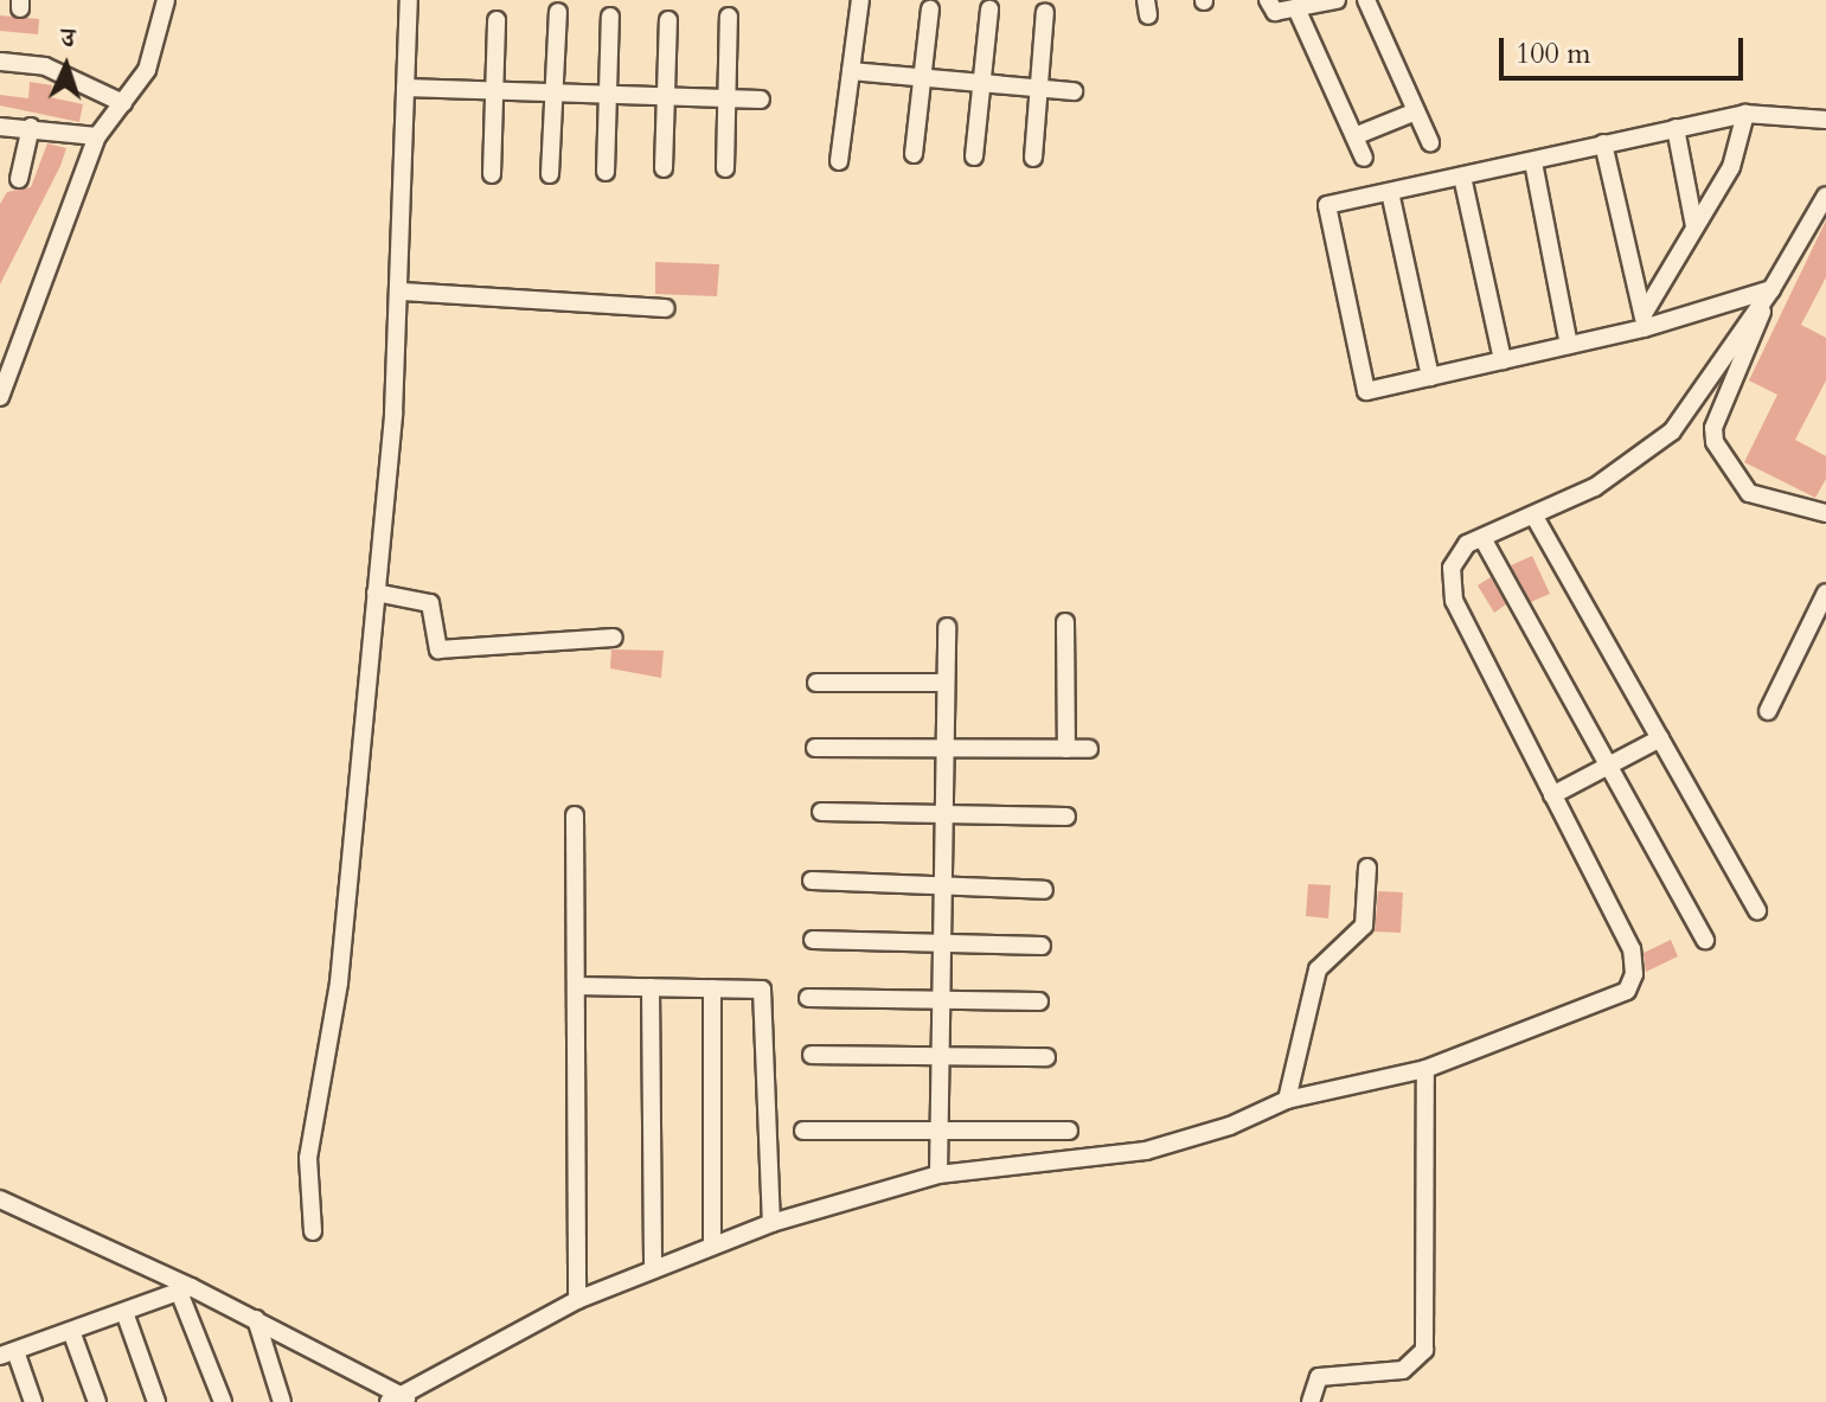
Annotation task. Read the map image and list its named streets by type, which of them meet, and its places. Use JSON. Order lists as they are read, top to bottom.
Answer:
{
  "scale_bar": "100 m",
  "north": "top"
}
